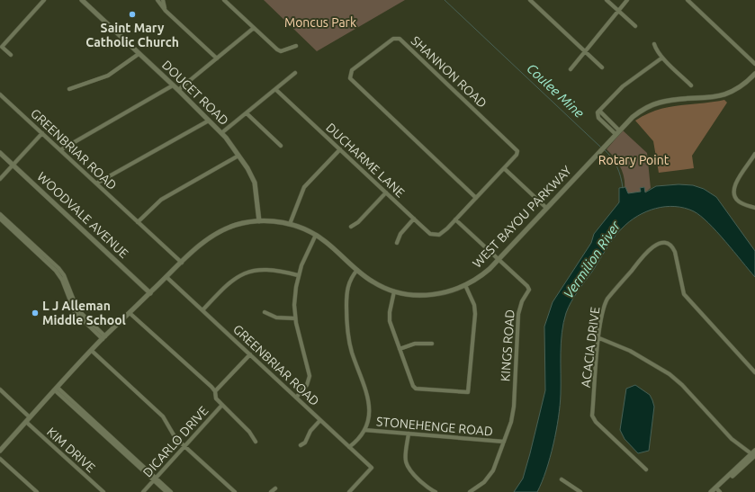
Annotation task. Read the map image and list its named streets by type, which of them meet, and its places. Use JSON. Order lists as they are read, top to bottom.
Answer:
{
  "streets": {
    "street": [
      "SHANNON ROAD",
      "DOUCET ROAD",
      "GREENBRIAR ROAD",
      "DUCHARME LANE",
      "WOODVALE AVENUE",
      "WEST BAYOU PARKWAY",
      "KINGS ROAD",
      "ACACIA DRIVE",
      "STONEHENGE ROAD",
      "DICARLO DRIVE",
      "KIM DRIVE"
    ]
  },
  "crossings": [
    ["SHANNON ROAD", "DUCHARME LANE"],
    ["SHANNON ROAD", "KINGS ROAD"],
    ["DOUCET ROAD", "WEST BAYOU PARKWAY"],
    ["GREENBRIAR ROAD", "WEST BAYOU PARKWAY"],
    ["GREENBRIAR ROAD", "DICARLO DRIVE"],
    ["WOODVALE AVENUE", "WEST BAYOU PARKWAY"],
    ["WEST BAYOU PARKWAY", "KINGS ROAD"],
    ["WEST BAYOU PARKWAY", "KIM DRIVE"],
    ["KINGS ROAD", "STONEHENGE ROAD"]
  ],
  "water": ["Coulee Mine", "Vermilion River"],
  "parks": ["Moncus Park", "Rotary Point"],
  "places": ["Saint Mary Catholic Church", "L J Alleman Middle School"]
}
